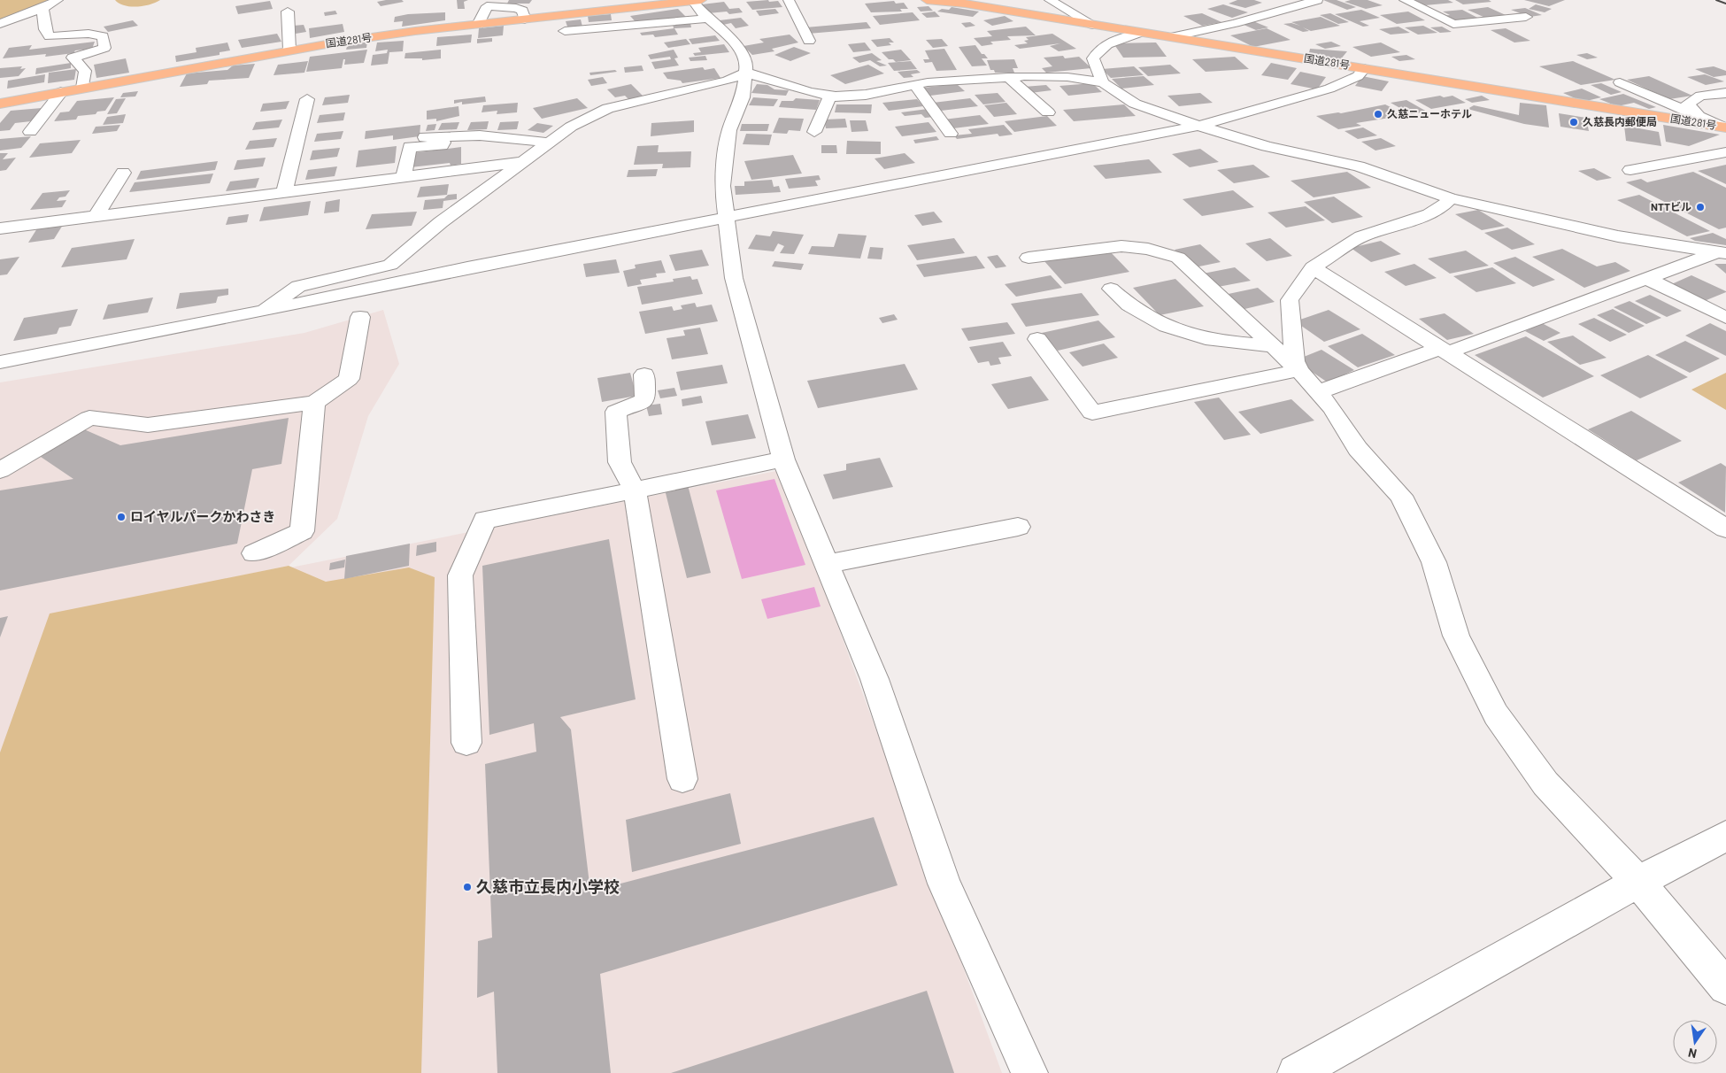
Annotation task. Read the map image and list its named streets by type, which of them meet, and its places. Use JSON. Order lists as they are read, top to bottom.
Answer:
{
  "streets": {
    "highway": ["国道281号"]
  },
  "places": [
    "久慈ニューホテル",
    "久慈長内郵便局",
    "NTTビル",
    "ロイヤルパークかわさき",
    "久慈市立長内小学校"
  ],
  "north": "bottom"
}
